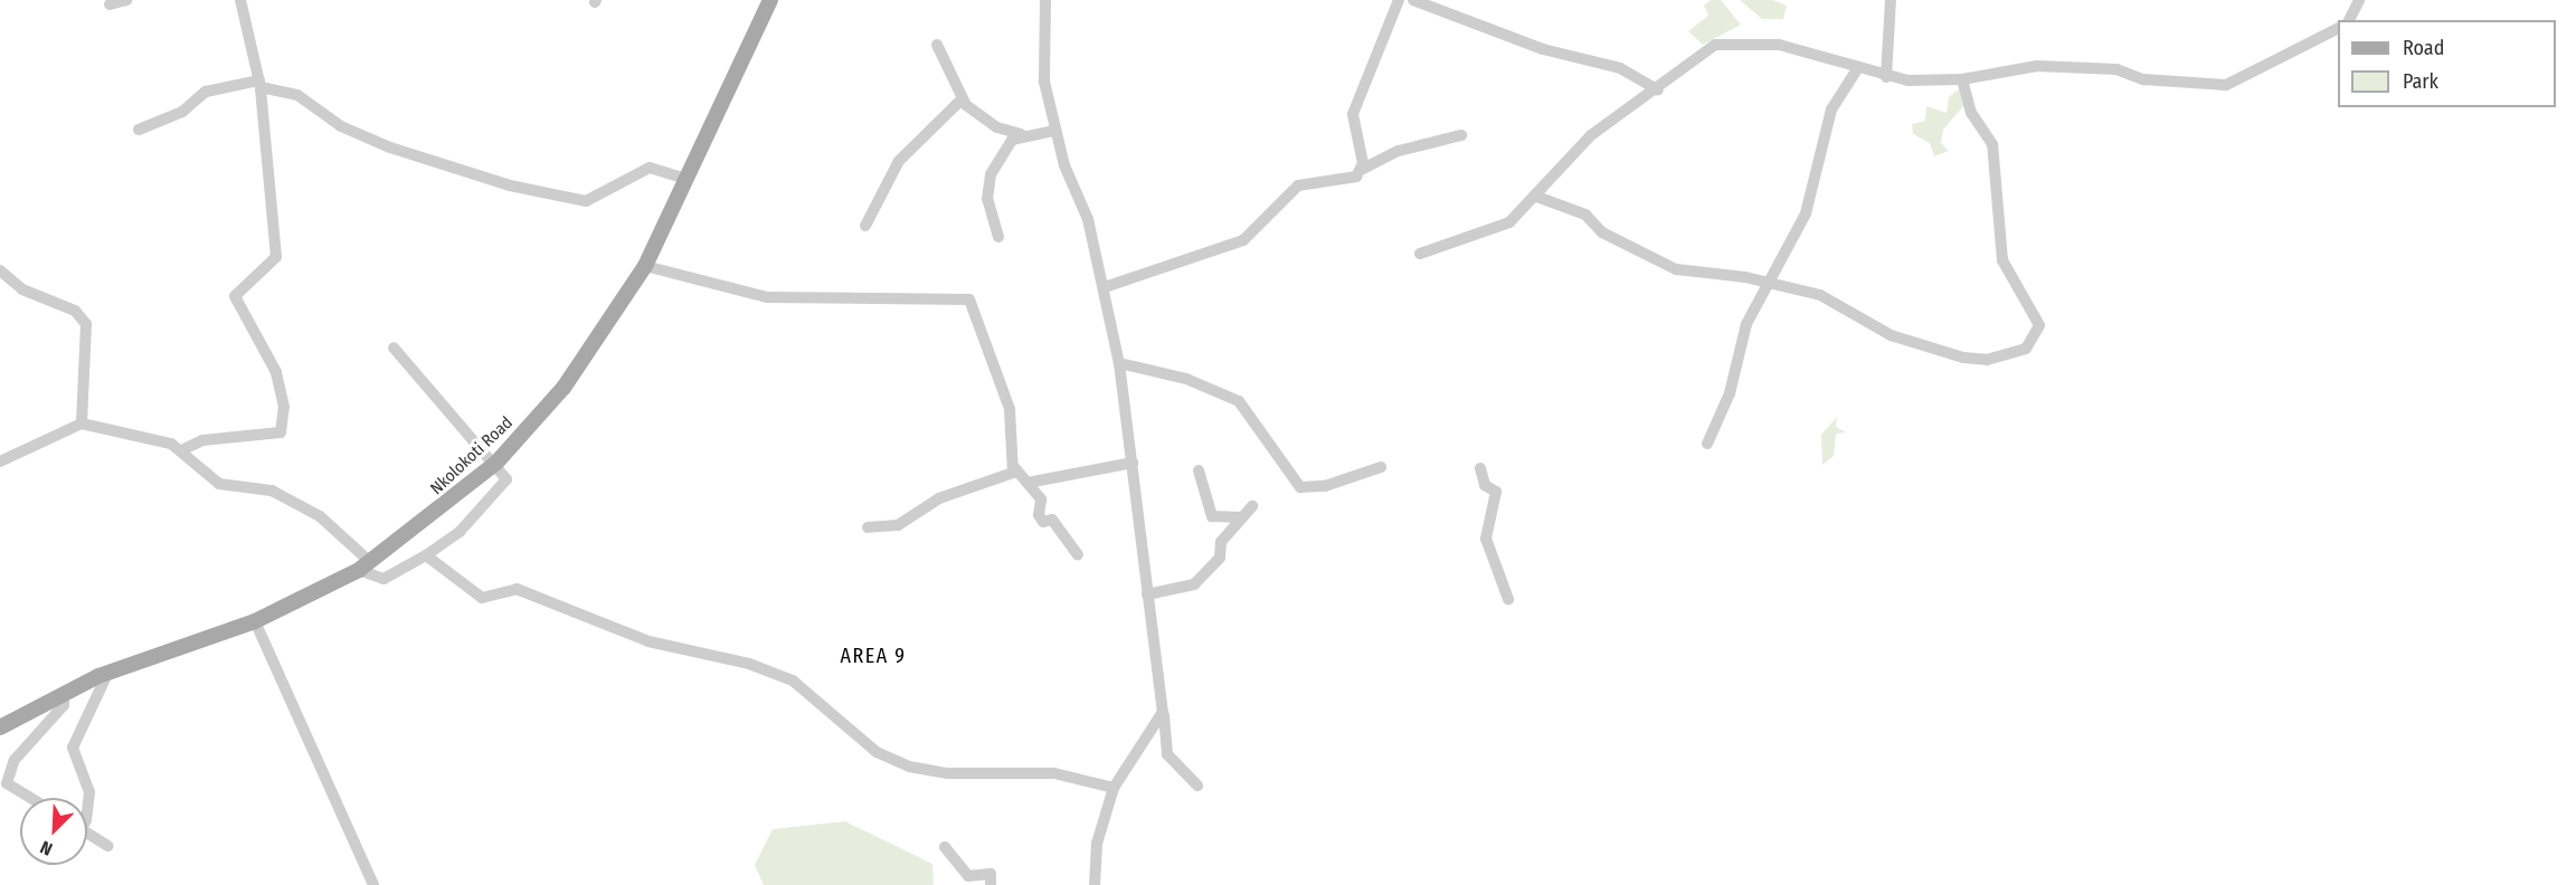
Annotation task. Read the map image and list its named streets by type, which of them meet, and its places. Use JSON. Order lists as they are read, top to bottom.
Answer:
{
  "streets": {
    "main road": ["Nkolokoti Road"]
  },
  "districts": ["AREA 9"],
  "legend": ["Road", "Park"],
  "north": "bottom left"
}
